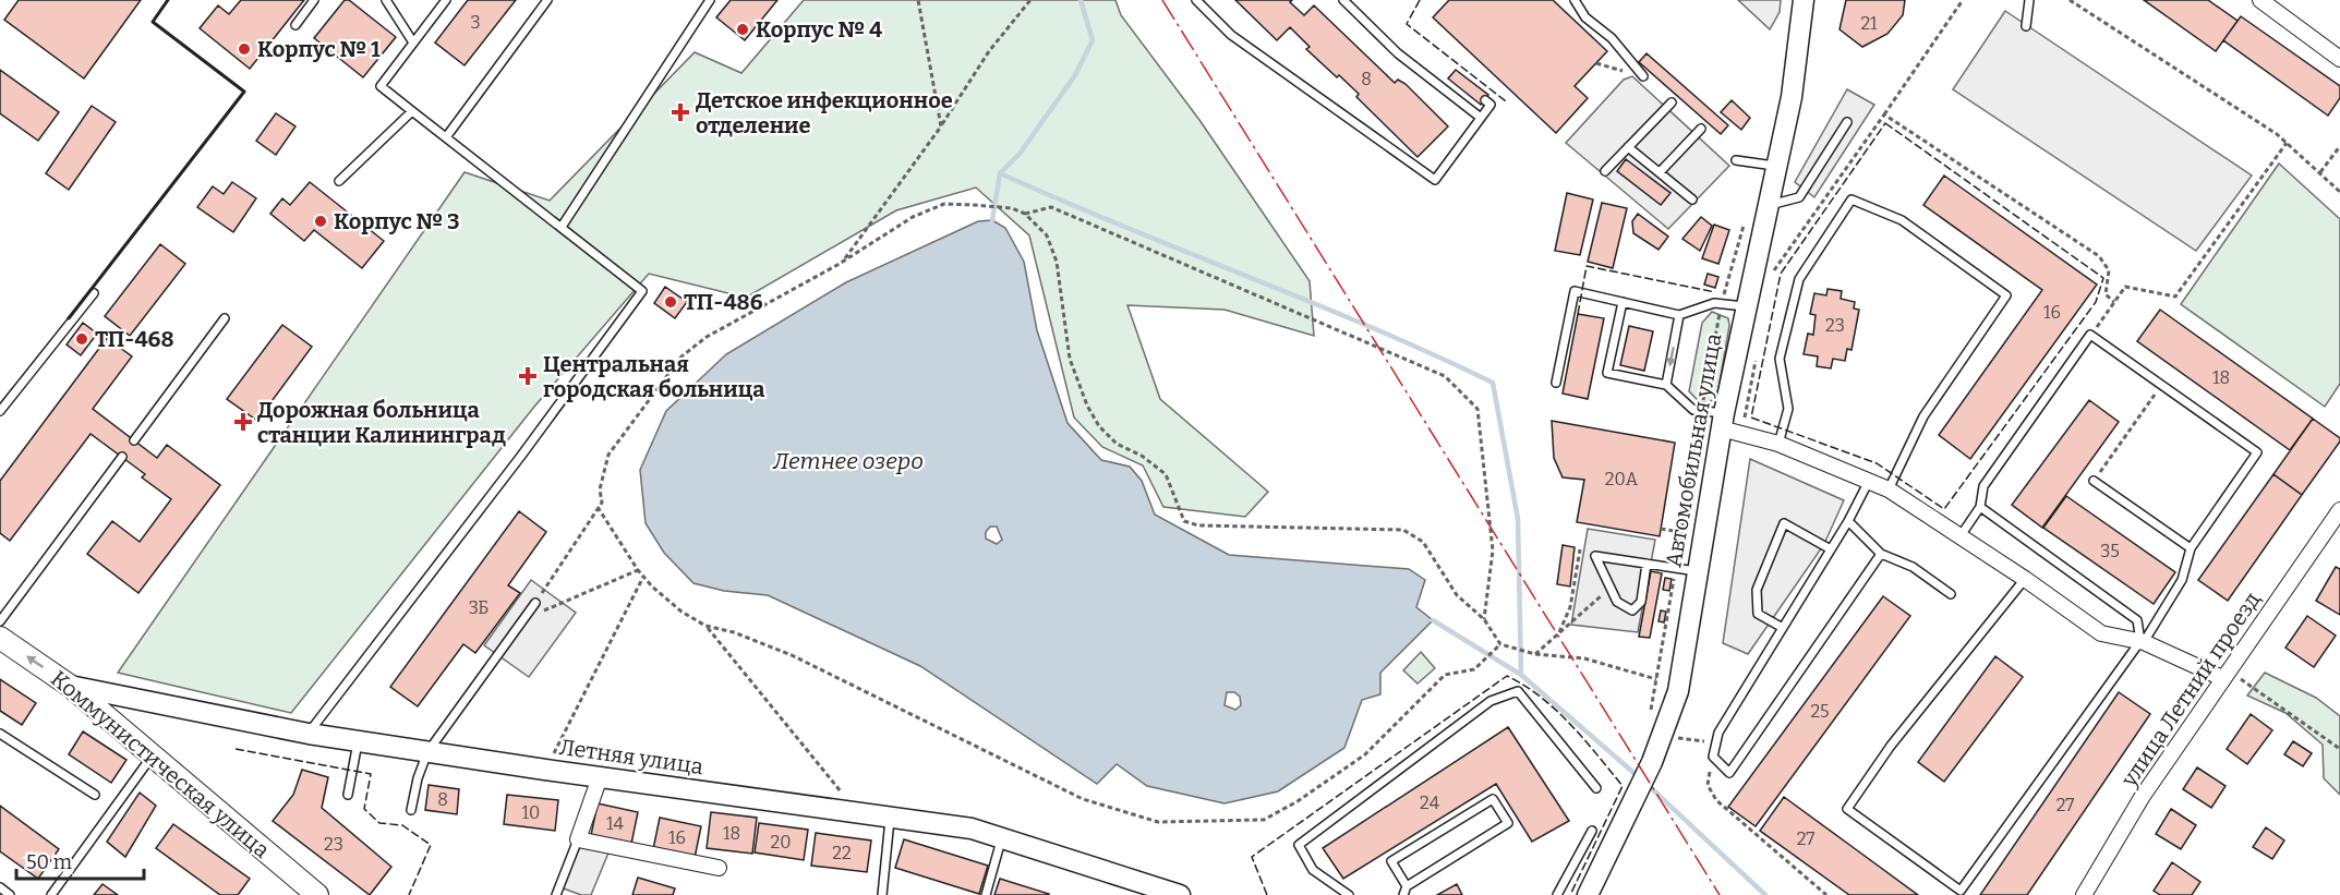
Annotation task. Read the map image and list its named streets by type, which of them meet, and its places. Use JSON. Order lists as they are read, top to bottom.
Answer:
{
  "streets": {
    "main road": ["Коммунистическая улица"],
    "street": ["Автомобильная улица", "улица Летний проезд", "Летняя улица"]
  },
  "crossings": [
    ["Летняя улица", "Коммунистическая улица"]
  ],
  "water": ["Летнее озеро"],
  "places": {
    "other": [
      "Корпус № 4",
      "Корпус № 1",
      "Корпус № 3",
      "ТП-486",
      "ТП-468"
    ],
    "health": ["Детское инфекционное отделение", "Центральная городская больница", "Дорожная больница станции Калининград"]
  },
  "house_numbers": [
    "3",
    "21",
    "8",
    "16",
    "23",
    "18",
    "20A",
    "35",
    "3Б",
    "25",
    "8",
    "24",
    "27",
    "10",
    "14",
    "18",
    "16",
    "27",
    "20",
    "23",
    "22"
  ],
  "scale_bar": "50 m"
}
